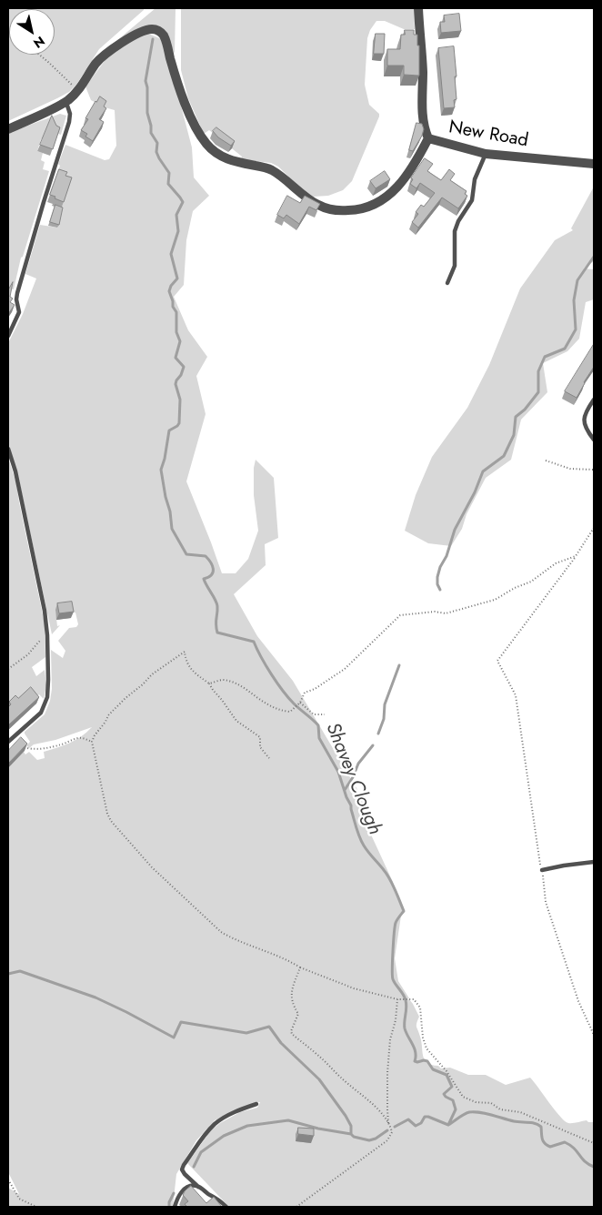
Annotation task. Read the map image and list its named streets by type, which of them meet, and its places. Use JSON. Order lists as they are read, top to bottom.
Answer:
{
  "streets": {
    "street": ["New Road"]
  },
  "water": ["Shavey Clough"],
  "north": "bottom right"
}
